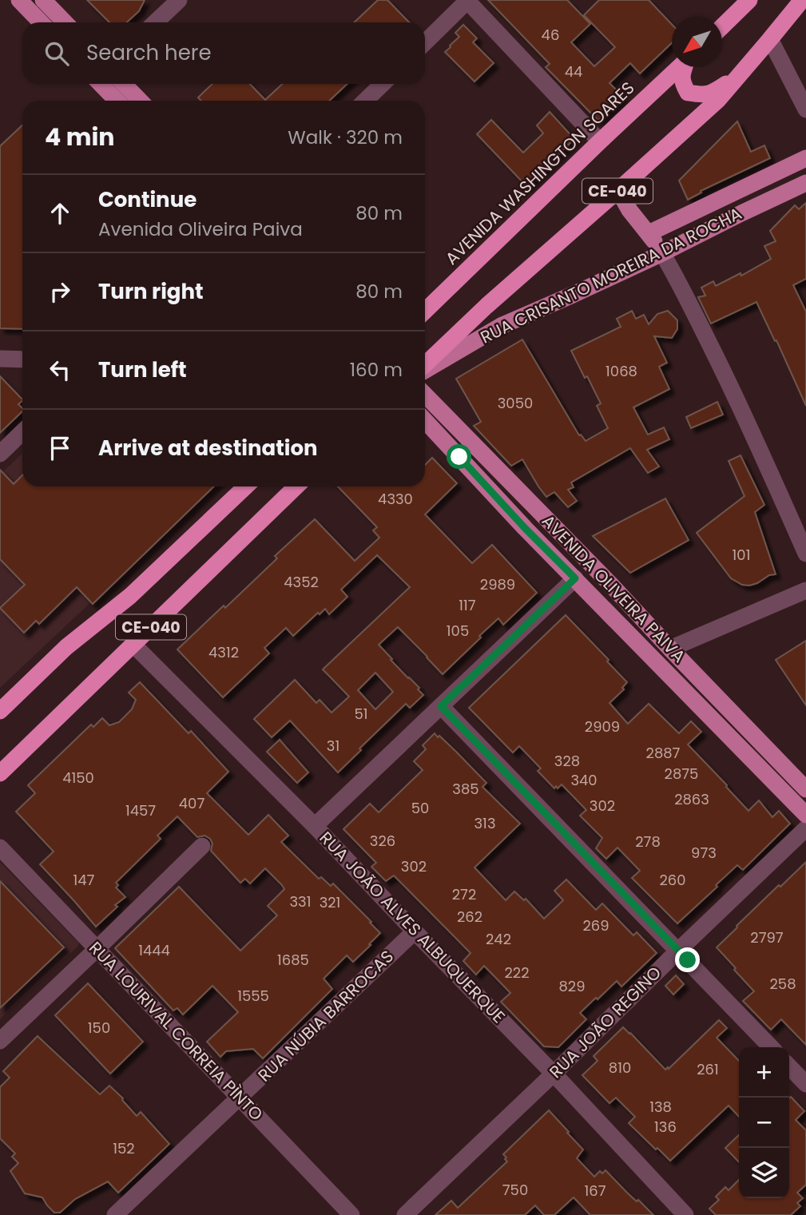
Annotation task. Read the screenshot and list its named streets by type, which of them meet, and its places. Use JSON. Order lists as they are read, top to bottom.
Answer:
{
  "streets": {
    "highway": ["AVENIDA WASHINGTON SOARES", "CE-040"],
    "main road": ["RUA CRISANTO MOREIRA DA ROCHA", "AVENIDA OLIVEIRA PAIVA"],
    "street": [
      "RUA JOÃO ALVES ALBUQUERQUE",
      "RUA NÚBIA BARROCAS",
      "RUA JOÃO REGINO",
      "RUA LOURIVAL CORREIA PÌNTO"
    ]
  },
  "crossings": [
    ["CE-040", "RUA JOÃO ALVES ALBUQUERQUE"],
    ["RUA JOÃO ALVES ALBUQUERQUE", "RUA NÚBIA BARROCAS"],
    ["RUA JOÃO ALVES ALBUQUERQUE", "RUA JOÃO REGINO"],
    ["RUA NÚBIA BARROCAS", "RUA LOURIVAL CORREIA PÌNTO"]
  ],
  "house_numbers": [
    "46",
    "44",
    "1068",
    "3050",
    "4330",
    "101",
    "4352",
    "2989",
    "117",
    "105",
    "4312",
    "51",
    "2909",
    "31",
    "2887",
    "328",
    "2875",
    "4150",
    "340",
    "385",
    "2863",
    "407",
    "302",
    "50",
    "1457",
    "313",
    "326",
    "278",
    "973",
    "302",
    "147",
    "260",
    "272",
    "331",
    "321",
    "262",
    "269",
    "2797",
    "242",
    "1444",
    "1685",
    "222",
    "258",
    "829",
    "1555",
    "150",
    "810",
    "261",
    "138",
    "136",
    "152",
    "750",
    "167"
  ],
  "north": "bottom left",
  "page": {
    "search": "Search here",
    "heading": ["4 min", "Walk · 320 m"],
    "list": [
      ["Continue", "Avenida Oliveira Paiva", "80 m"],
      ["Turn right", "80 m"],
      ["Turn left", "160 m"],
      "Arrive at destination"
    ],
    "map_buttons": ["+", "−"]
  }
}
